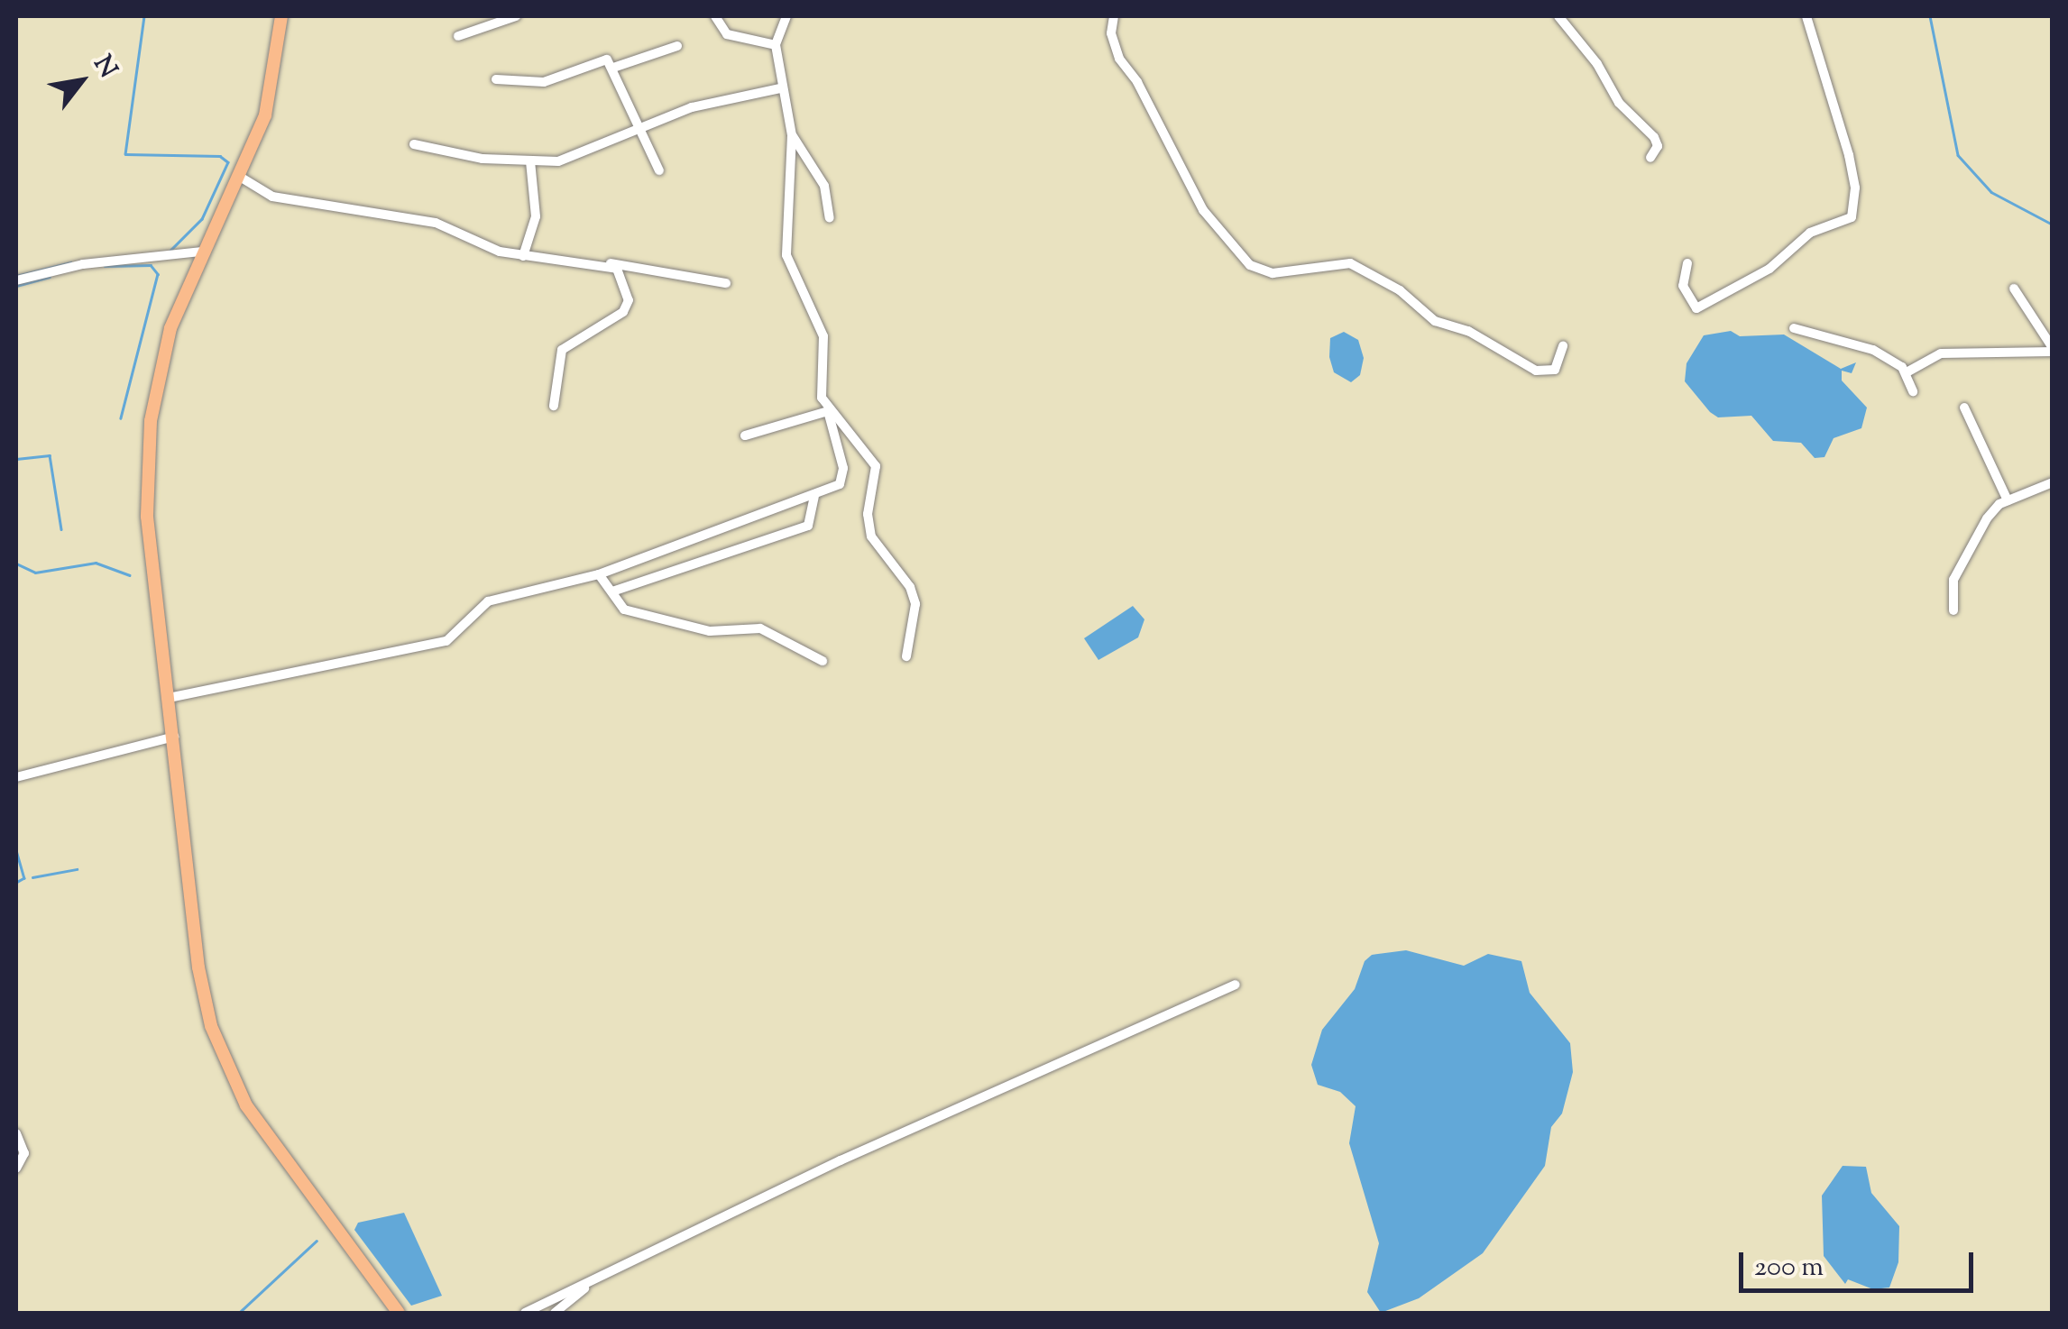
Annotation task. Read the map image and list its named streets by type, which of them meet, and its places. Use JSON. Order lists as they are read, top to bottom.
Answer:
{
  "scale_bar": "200 m",
  "north": "top right"
}
